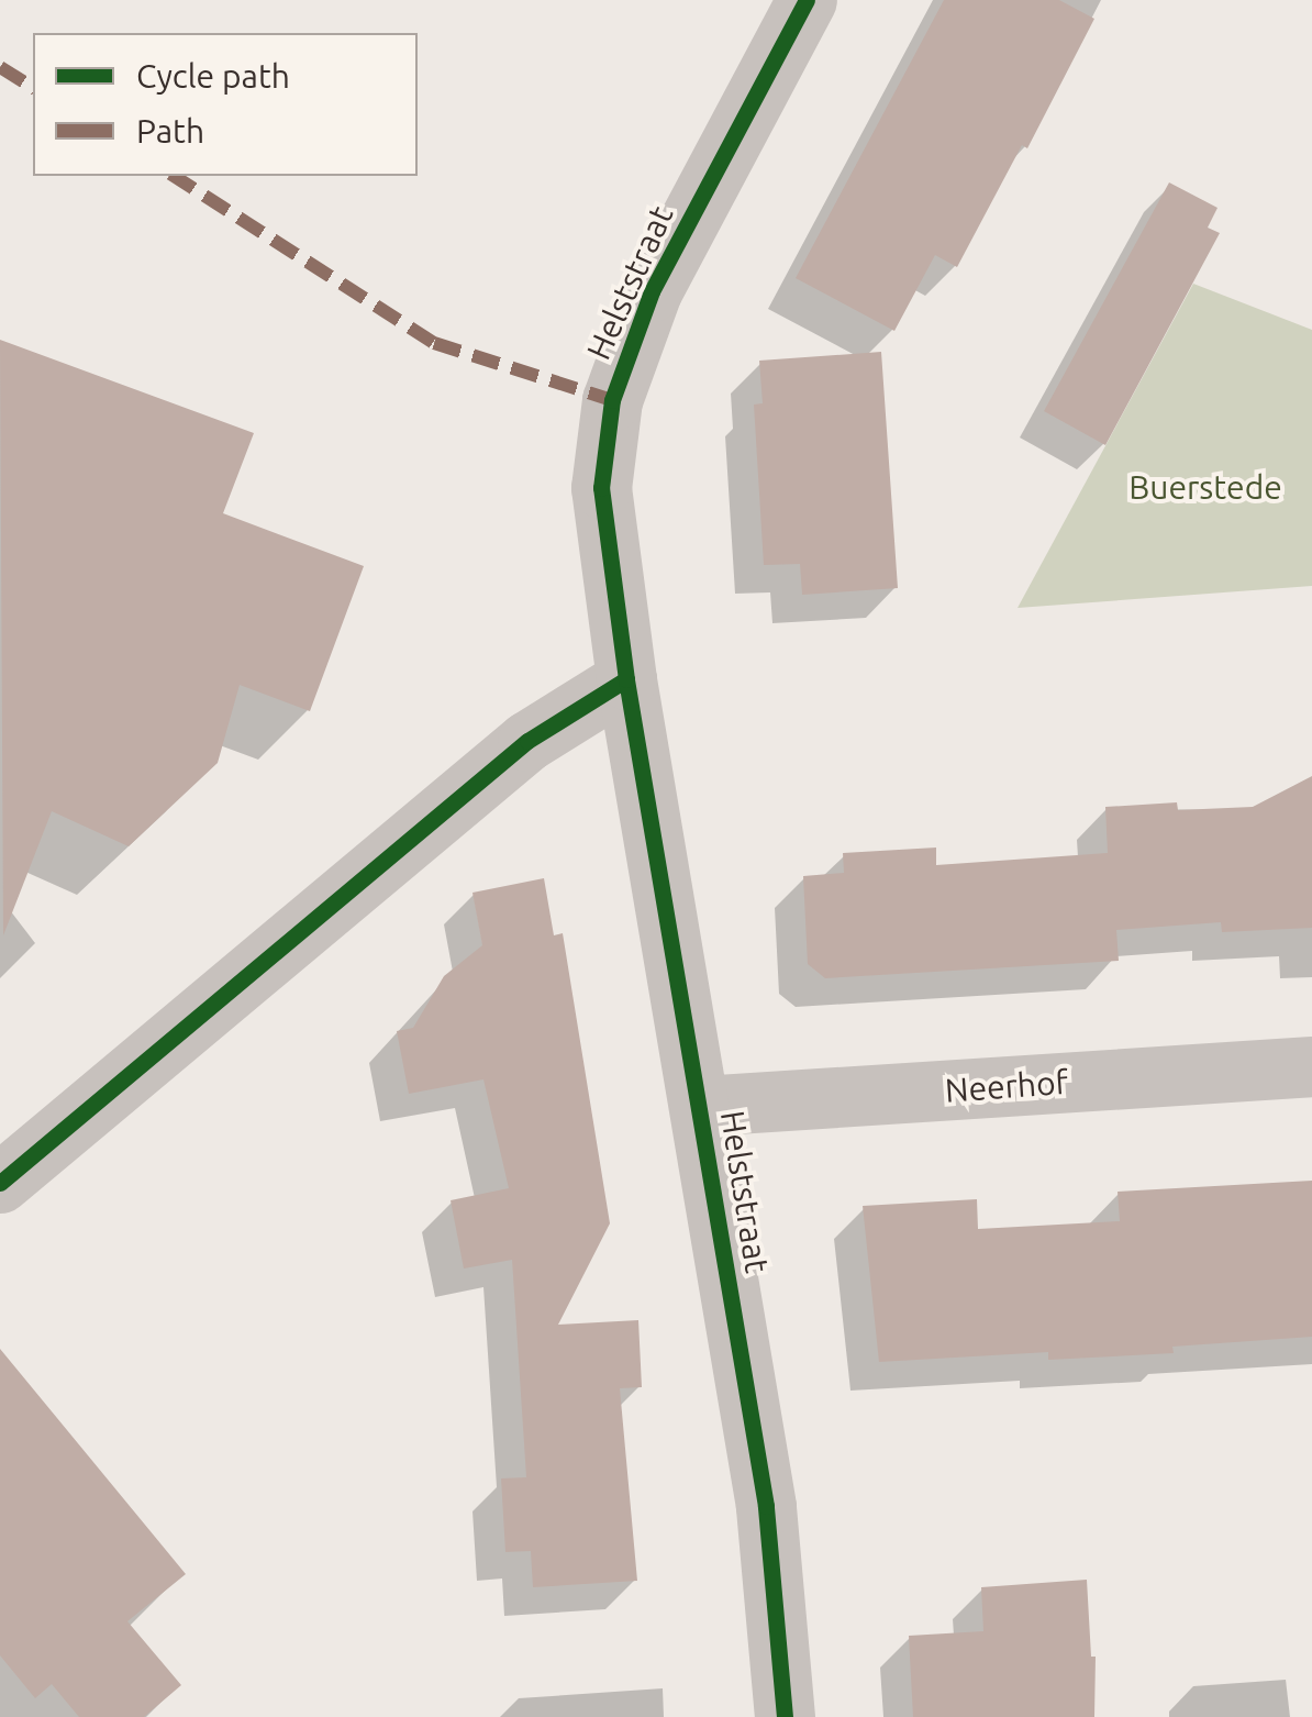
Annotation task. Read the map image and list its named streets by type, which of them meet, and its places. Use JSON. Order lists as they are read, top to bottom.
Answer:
{
  "streets": {
    "street": ["Helststraat", "Neerhof"]
  },
  "crossings": [
    ["Helststraat", "Neerhof"]
  ],
  "parks": ["Buerstede"],
  "legend": ["Cycle path", "Path"]
}
